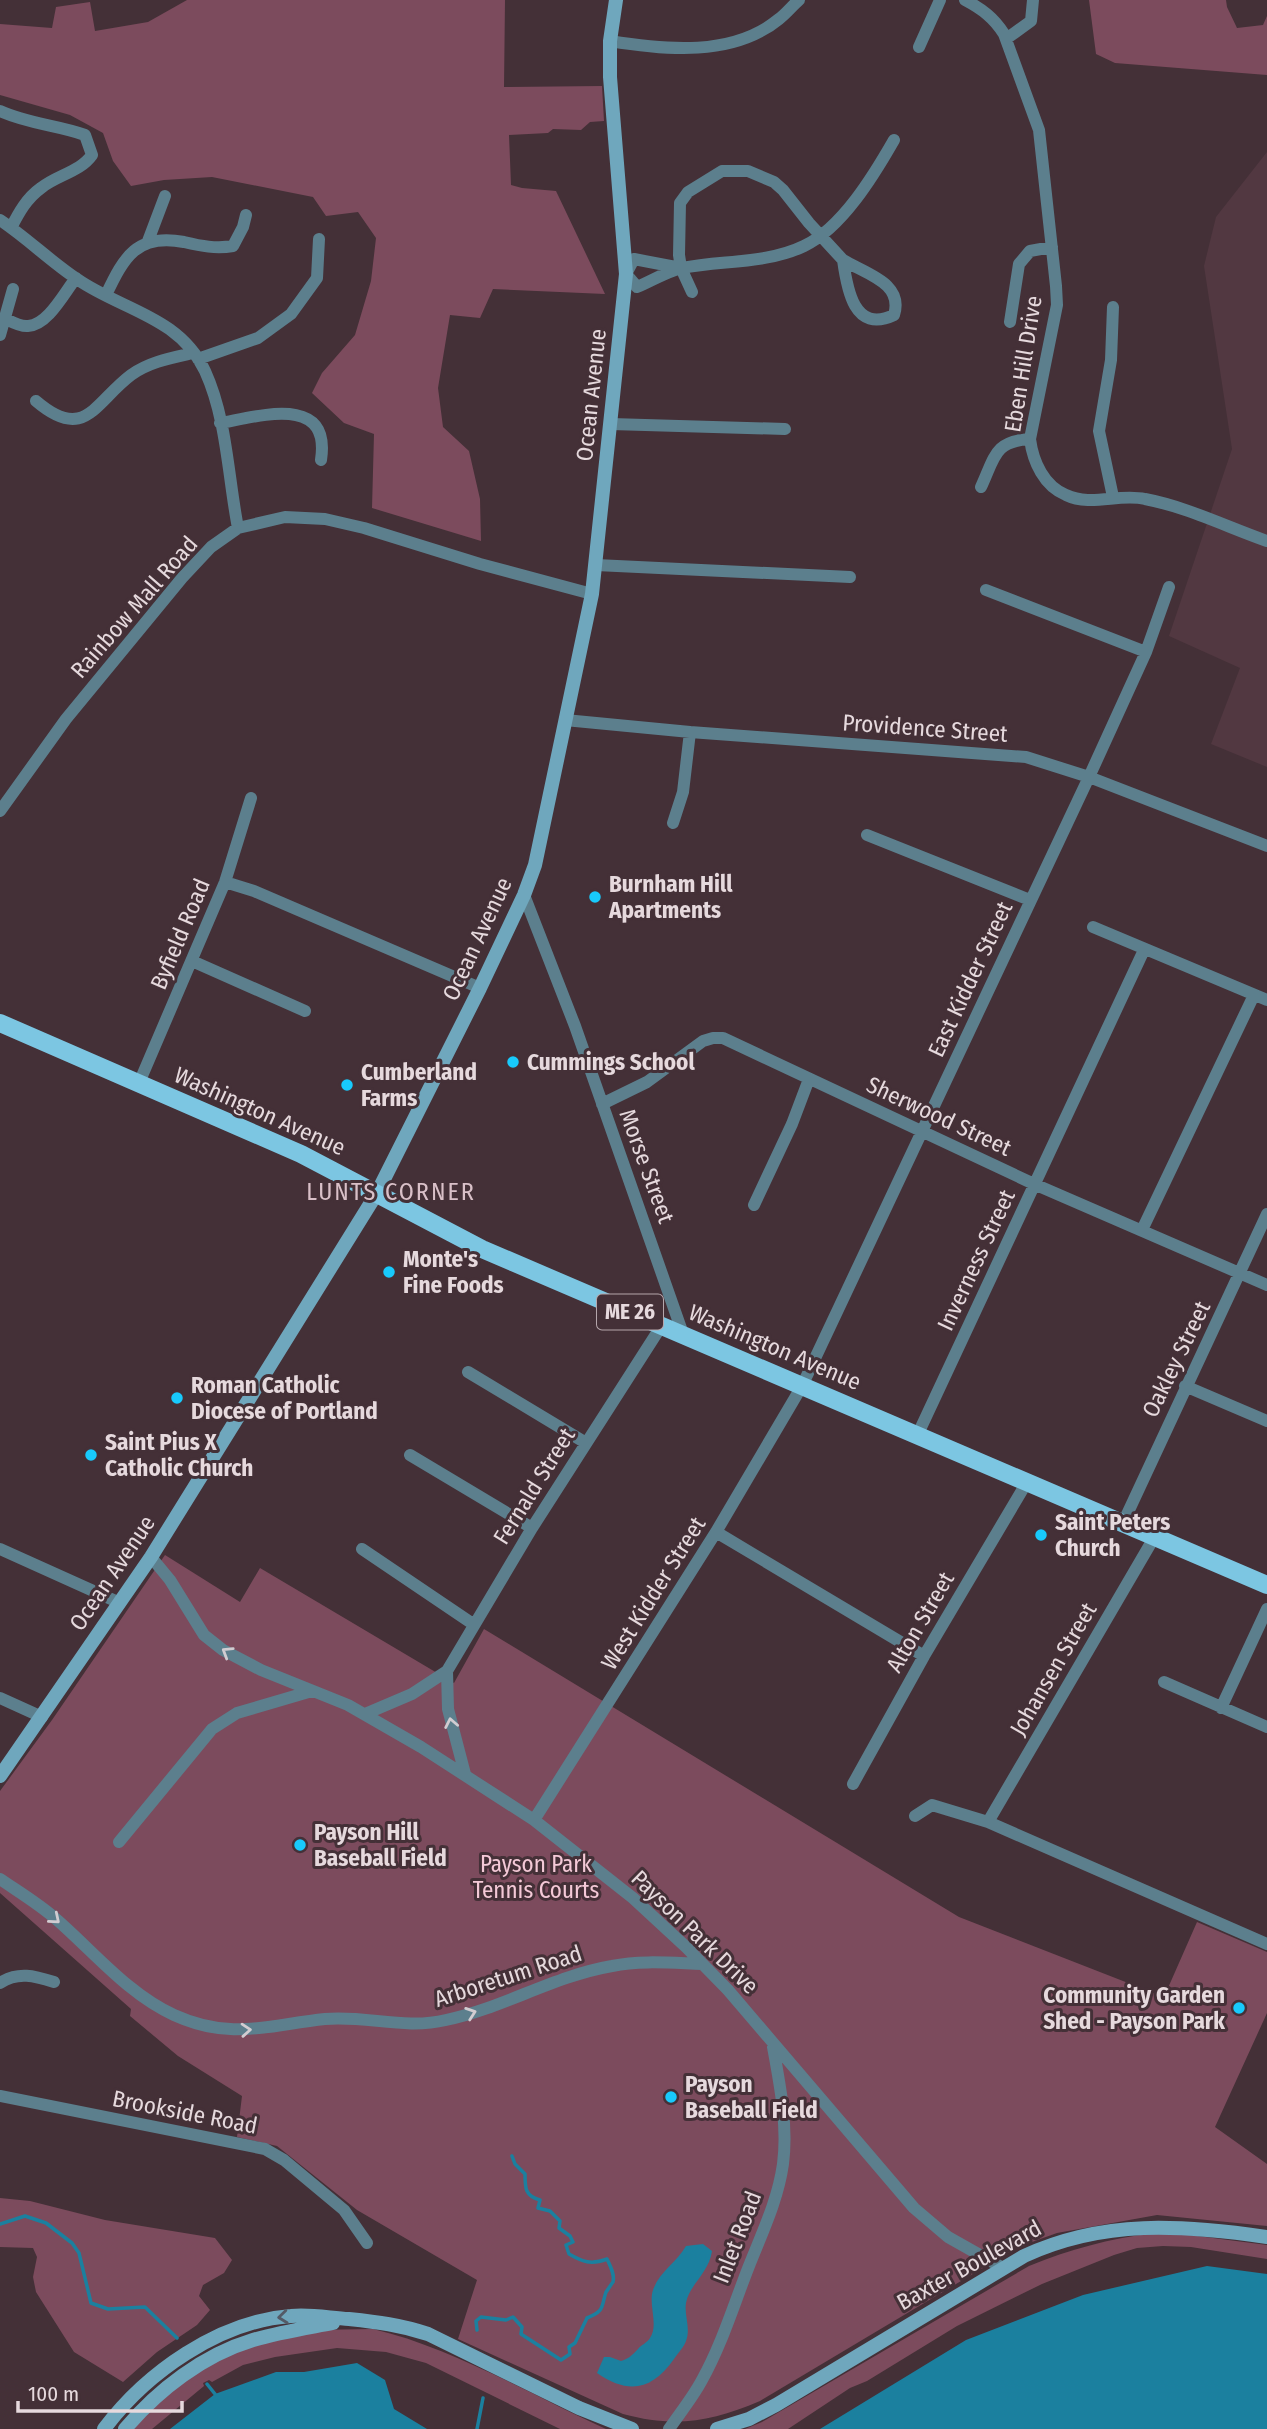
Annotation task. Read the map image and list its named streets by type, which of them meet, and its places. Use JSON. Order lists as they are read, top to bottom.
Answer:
{
  "streets": {
    "main road": [
      "Ocean Avenue",
      "Washington Avenue",
      "ME 26",
      "Baxter Boulevard"
    ],
    "street": [
      "Eben Hill Drive",
      "Rainbow Mall Road",
      "Providence Street",
      "Byfield Road",
      "East Kidder Street",
      "Sherwood Street",
      "Morse Street",
      "Inverness Street",
      "Oakley Street",
      "Fernald Street",
      "West Kidder Street",
      "Alton Street",
      "Johansen Street",
      "Payson Park Drive",
      "Arboretum Road",
      "Brookside Road",
      "Inlet Road"
    ]
  },
  "crossings": [
    ["Ocean Avenue", "Rainbow Mall Road"],
    ["Ocean Avenue", "Providence Street"],
    ["Ocean Avenue", "Washington Avenue"],
    ["Ocean Avenue", "Morse Street"],
    ["Ocean Avenue", "Payson Park Drive"],
    ["Providence Street", "East Kidder Street"],
    ["Byfield Road", "Washington Avenue"],
    ["East Kidder Street", "Washington Avenue"],
    ["East Kidder Street", "Sherwood Street"],
    ["East Kidder Street", "West Kidder Street"],
    ["Washington Avenue", "Morse Street"],
    ["Washington Avenue", "Inverness Street"],
    ["Washington Avenue", "Oakley Street"],
    ["Washington Avenue", "Fernald Street"],
    ["Washington Avenue", "West Kidder Street"],
    ["Washington Avenue", "Alton Street"],
    ["Washington Avenue", "Johansen Street"],
    ["Sherwood Street", "Morse Street"],
    ["Sherwood Street", "Inverness Street"],
    ["Sherwood Street", "Oakley Street"],
    ["Fernald Street", "Payson Park Drive"],
    ["West Kidder Street", "Payson Park Drive"],
    ["Payson Park Drive", "Arboretum Road"],
    ["Payson Park Drive", "Inlet Road"],
    ["Payson Park Drive", "Baxter Boulevard"]
  ],
  "one_way": ["Arboretum Road"],
  "districts": ["LUNTS CORNER"],
  "parks": ["Payson Park Tennis Courts"],
  "places": [
    "Burnham Hill Apartments",
    "Cummings School",
    "Cumberland Farms",
    "Monte's Fine Foods",
    "Roman Catholic Diocese of Portland",
    "Saint Pius X Catholic Church",
    "Saint Peters Church",
    "Payson Hill Baseball Field",
    "Community Garden Shed - Payson Park",
    "Payson Baseball Field"
  ],
  "scale_bar": "100 m"
}
